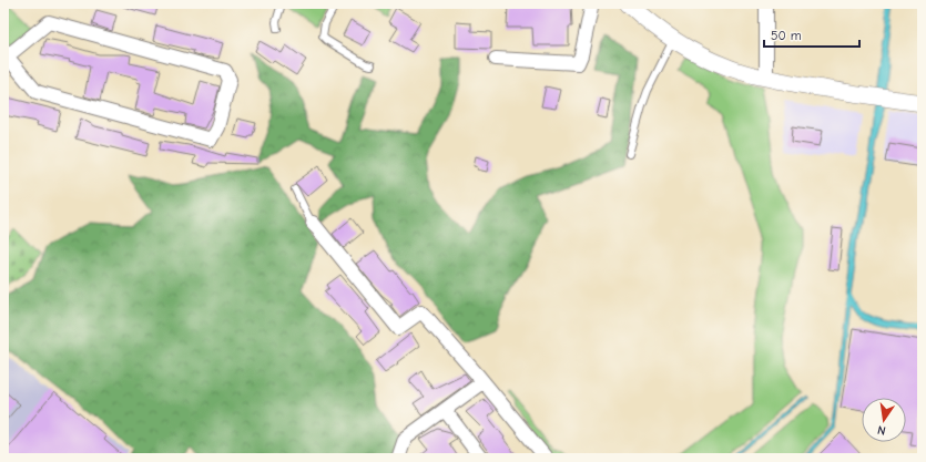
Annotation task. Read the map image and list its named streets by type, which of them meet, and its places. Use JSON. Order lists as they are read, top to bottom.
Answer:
{
  "scale_bar": "50 m",
  "north": "bottom"
}
